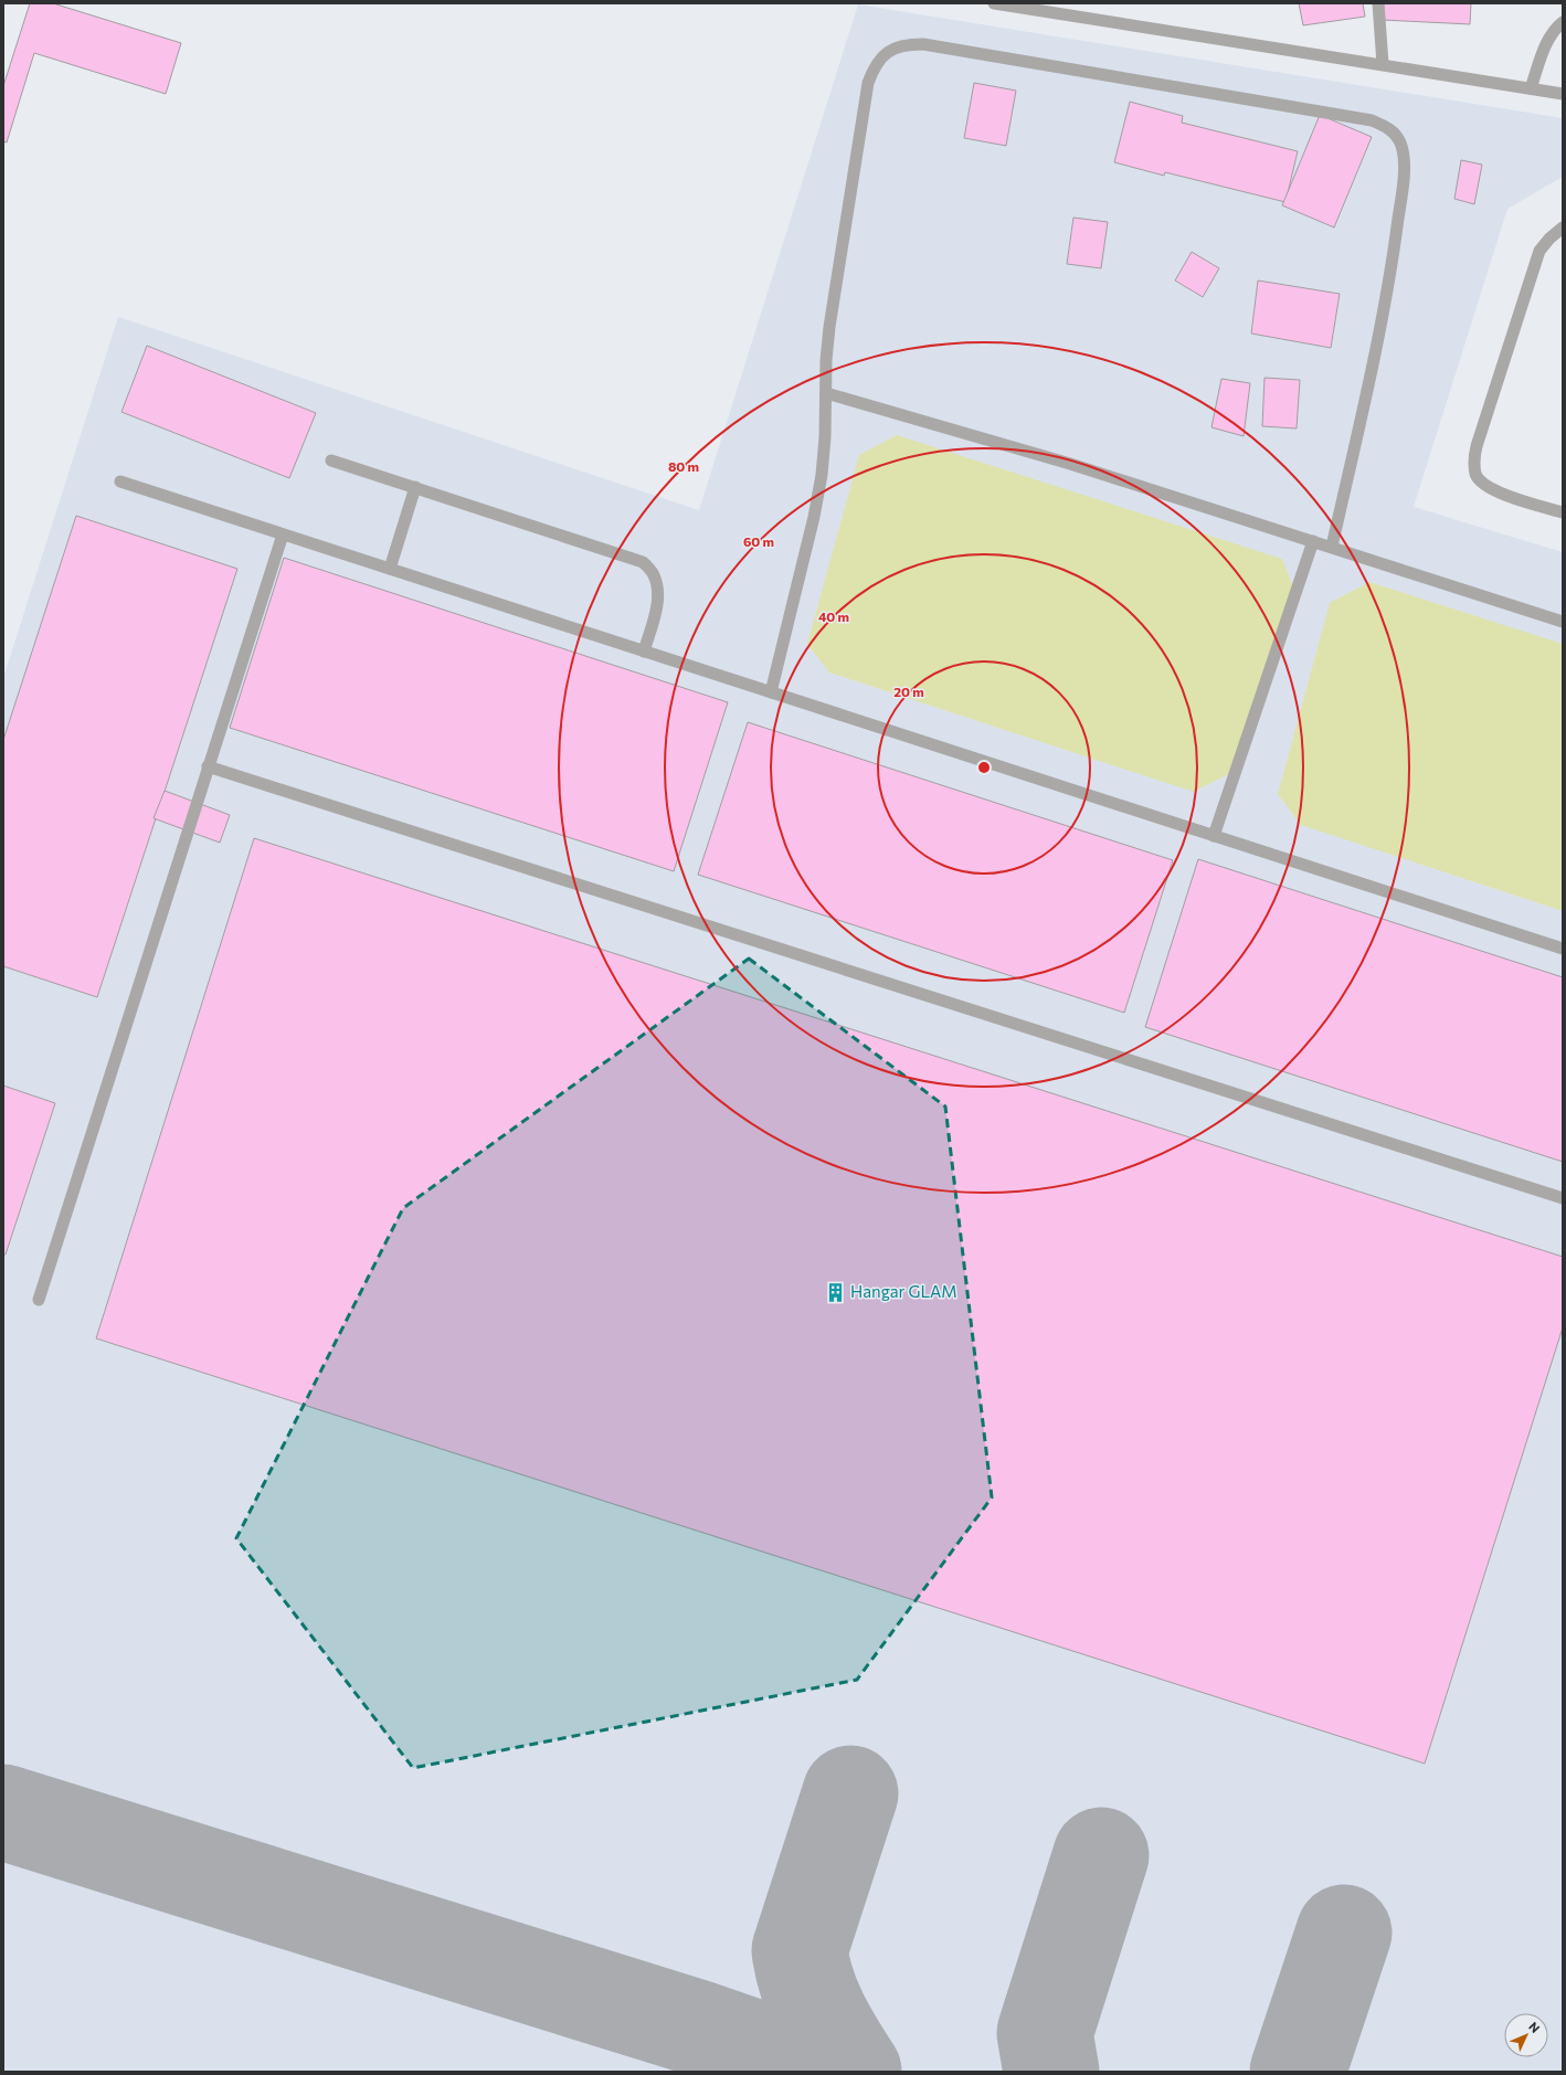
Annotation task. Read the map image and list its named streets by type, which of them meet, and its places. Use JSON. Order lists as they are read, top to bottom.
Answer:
{
  "places": {
    "building": ["Hangar GLAM"]
  },
  "north": "top right",
  "rings": [
    "80 m",
    "60 m",
    "40 m",
    "20 m"
  ]
}
